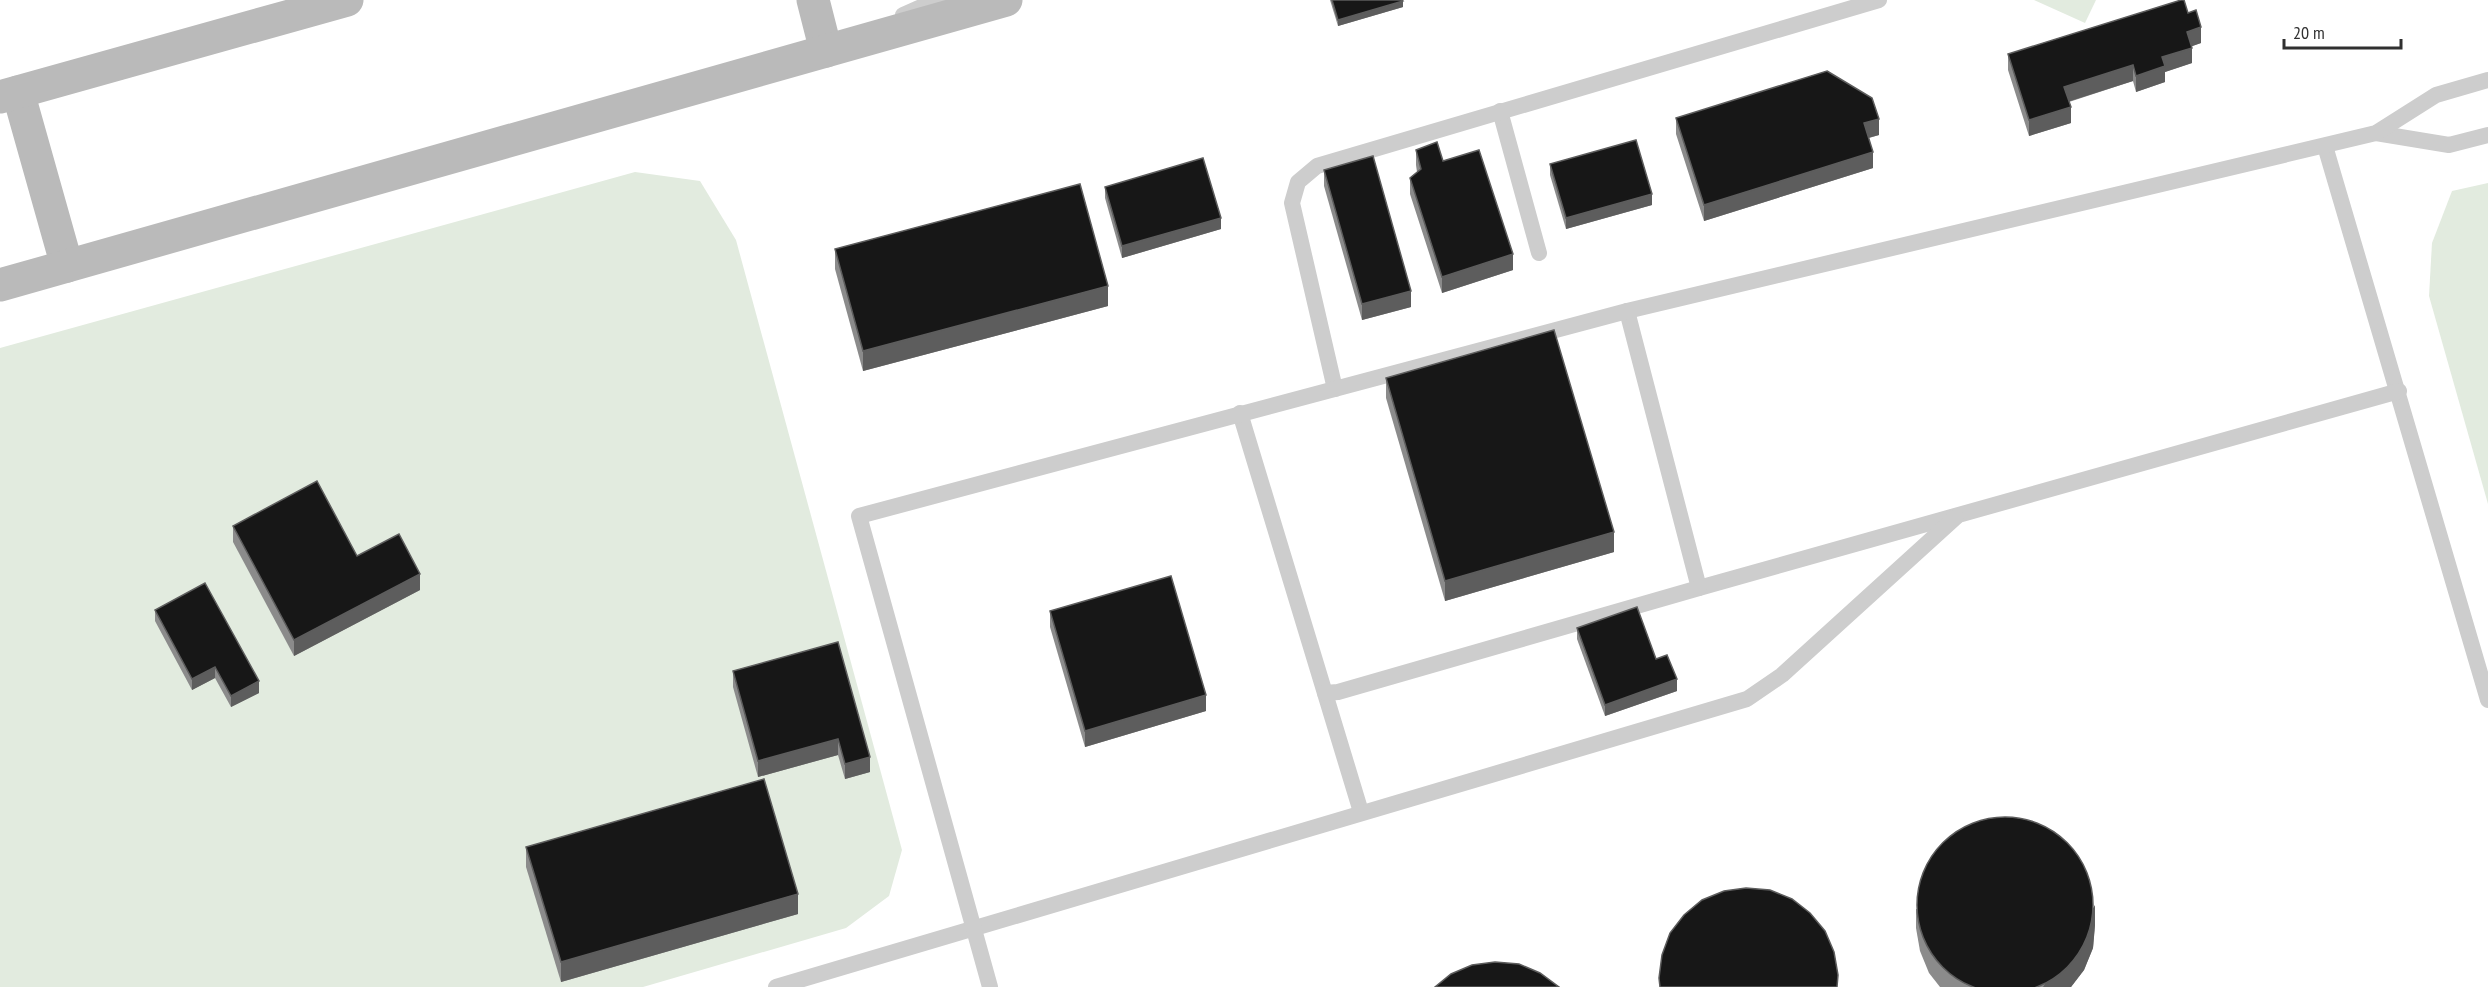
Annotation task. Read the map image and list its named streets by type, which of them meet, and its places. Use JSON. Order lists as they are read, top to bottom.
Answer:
{
  "scale_bar": "20 m"
}
